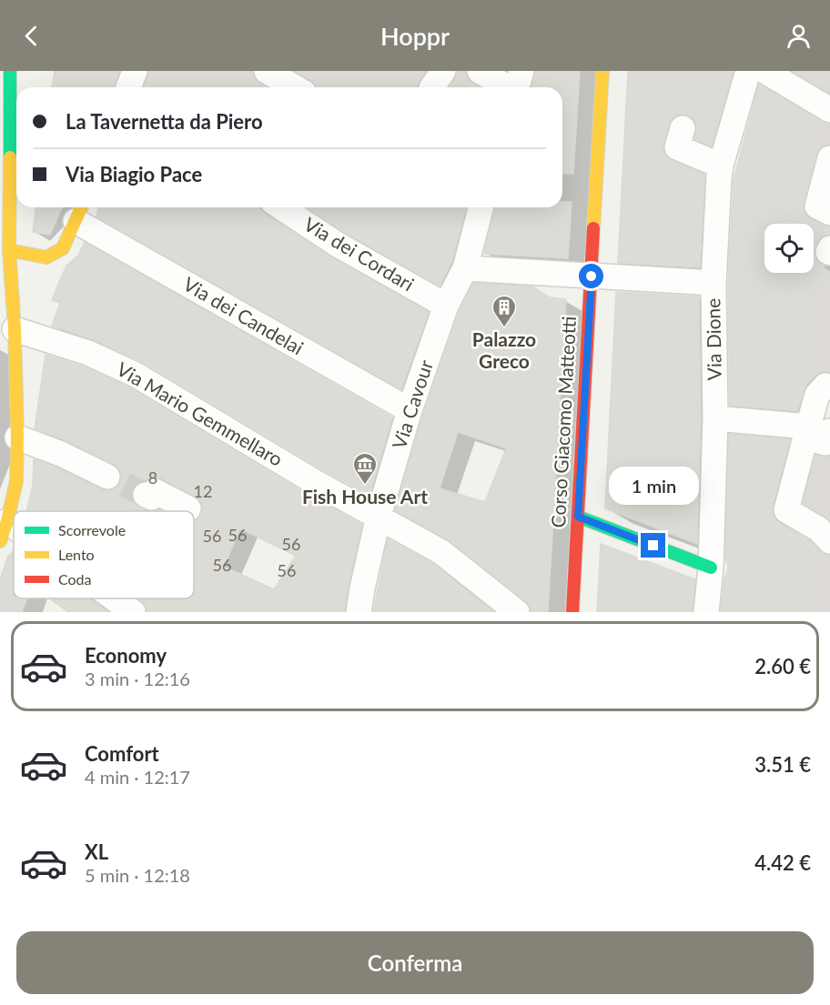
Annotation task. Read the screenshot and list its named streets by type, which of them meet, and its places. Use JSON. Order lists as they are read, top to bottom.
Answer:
{
  "streets": {
    "street": [
      "Via dei Cordari",
      "Via dei Candelai",
      "Via Dione",
      "Via Cavour",
      "Via Mario Gemmellaro",
      "Corso Giacomo Matteotti"
    ]
  },
  "crossings": [
    ["Via dei Cordari", "Via Cavour"],
    ["Via dei Candelai", "Via Cavour"],
    ["Via Cavour", "Via Mario Gemmellaro"]
  ],
  "places": {
    "building": ["Palazzo Greco"],
    "museum": ["Fish House Art"]
  },
  "house_numbers": [
    "8",
    "12",
    "56",
    "56",
    "56",
    "56",
    "56"
  ],
  "legend": ["Scorrevole", "Lento", "Coda"],
  "page": {
    "header": "Hoppr",
    "banner": ["La Tavernetta da Piero", "Via Biagio Pace"],
    "bubble": "1 min",
    "list": [
      {
        "name": "Economy",
        "note": "3 min · 12:16",
        "value": "2.60 €"
      },
      {
        "name": "Comfort",
        "note": "4 min · 12:17",
        "value": "3.51 €"
      },
      {
        "name": "XL",
        "note": "5 min · 12:18",
        "value": "4.42 €"
      }
    ],
    "buttons": "Conferma"
  }
}
